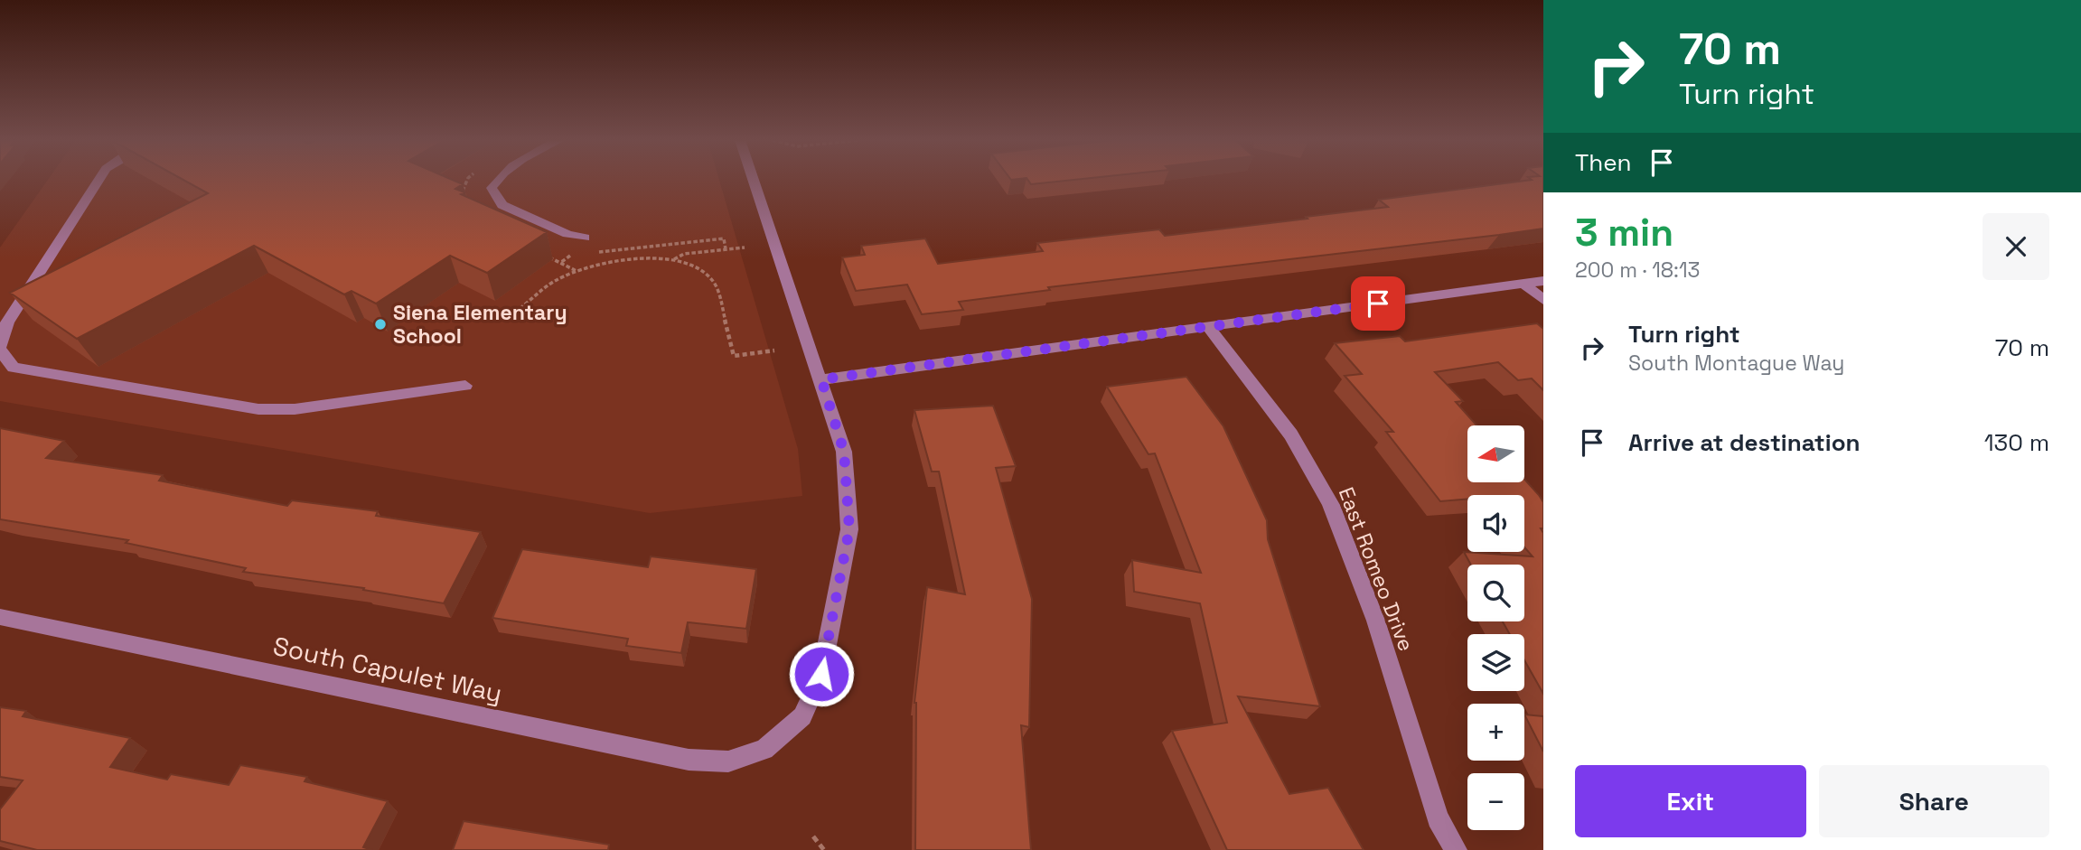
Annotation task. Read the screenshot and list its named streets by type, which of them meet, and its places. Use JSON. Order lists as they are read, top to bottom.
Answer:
{
  "streets": {
    "street": ["East Romeo Drive", "South Capulet Way"]
  },
  "places": ["Siena Elementary School"],
  "north": "left",
  "page": {
    "turn": ["70 m", "Turn right"],
    "then": "Then",
    "heading": ["3 min", "200 m · 18:13"],
    "list": [
      {
        "name": "Turn right",
        "note": "South Montague Way",
        "value": "70 m"
      },
      {
        "name": "Arrive at destination",
        "value": "130 m"
      }
    ],
    "map_buttons": ["+", "−"],
    "buttons": ["Exit", "Share"]
  }
}
